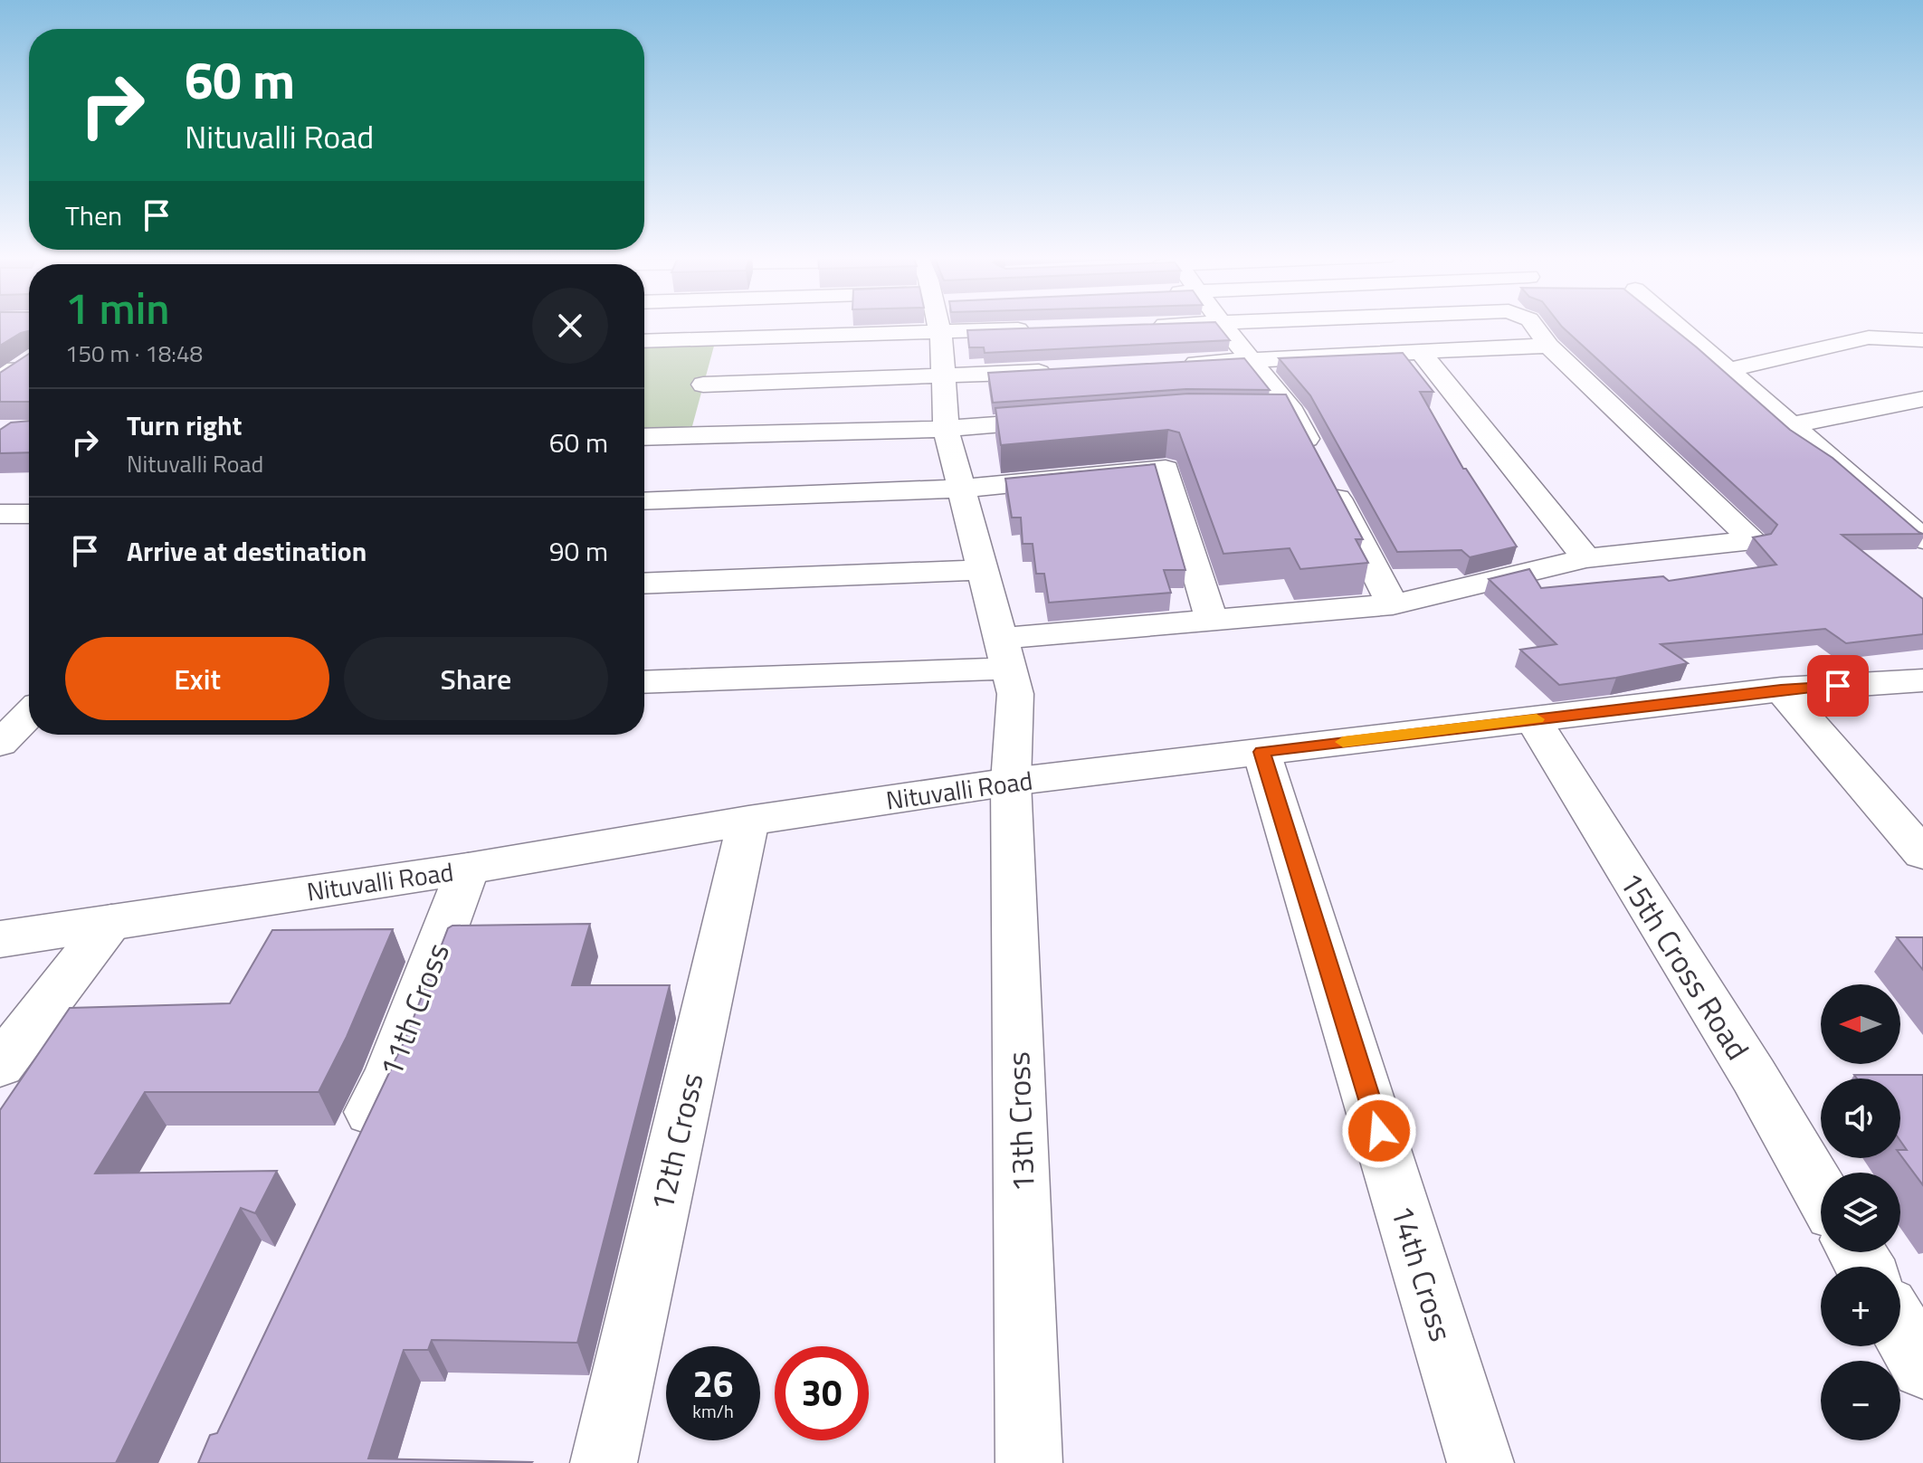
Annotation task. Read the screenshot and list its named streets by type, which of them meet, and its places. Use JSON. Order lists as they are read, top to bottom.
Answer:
{
  "streets": {
    "street": [
      "Nituvalli Road",
      "15th Cross Road",
      "11th Cross",
      "13th Cross",
      "12th Cross",
      "14th Cross"
    ]
  },
  "crossings": [
    ["Nituvalli Road", "15th Cross Road"],
    ["Nituvalli Road", "11th Cross"],
    ["Nituvalli Road", "13th Cross"],
    ["Nituvalli Road", "12th Cross"],
    ["Nituvalli Road", "14th Cross"]
  ],
  "north": "left",
  "page": {
    "turn": ["60 m", "Nituvalli Road"],
    "then": "Then",
    "heading": ["1 min", "150 m · 18:48"],
    "list": [
      {
        "name": "Turn right",
        "note": "Nituvalli Road",
        "value": "60 m"
      },
      {
        "name": "Arrive at destination",
        "value": "90 m"
      }
    ],
    "buttons": ["Exit", "Share"],
    "map_buttons": ["+", "−"],
    "speed": "26 km/h",
    "limit": "30"
  }
}
